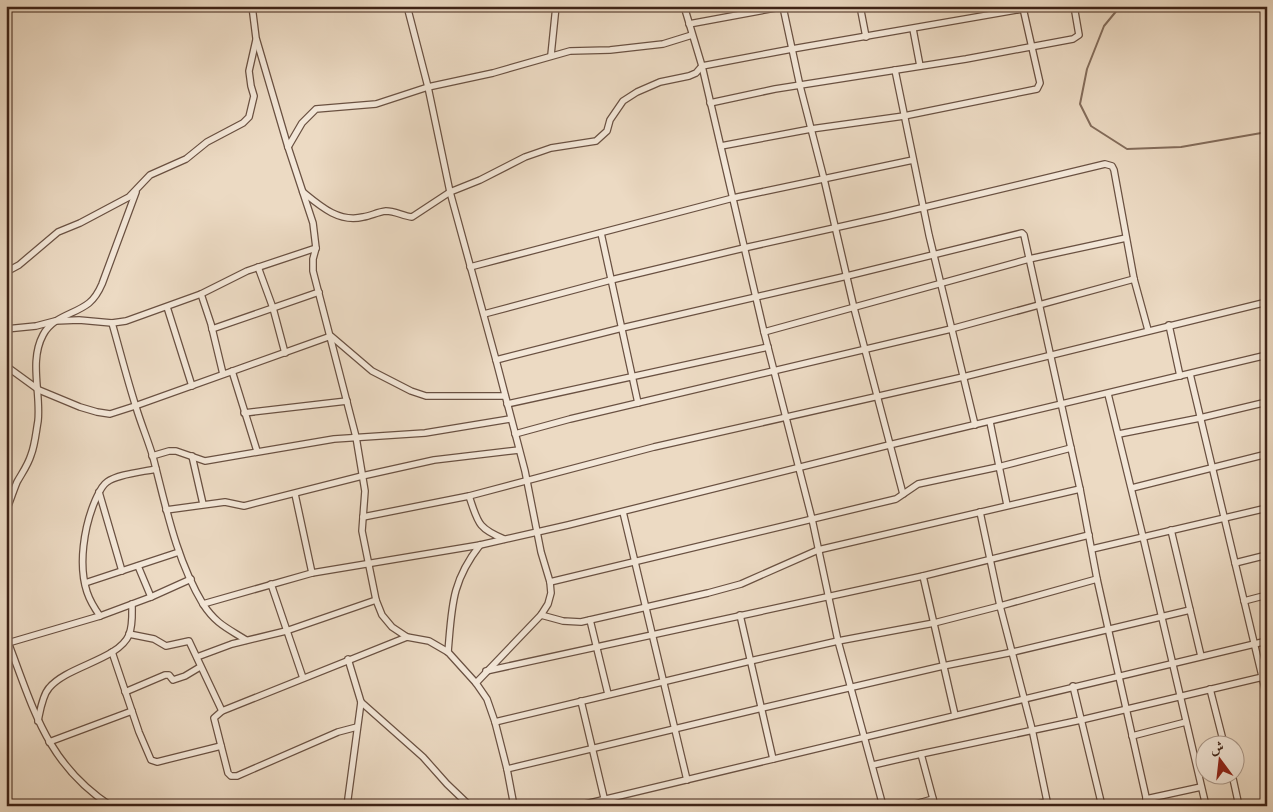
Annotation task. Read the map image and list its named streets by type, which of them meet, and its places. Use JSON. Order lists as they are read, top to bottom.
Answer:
{
  "north": "top"
}
